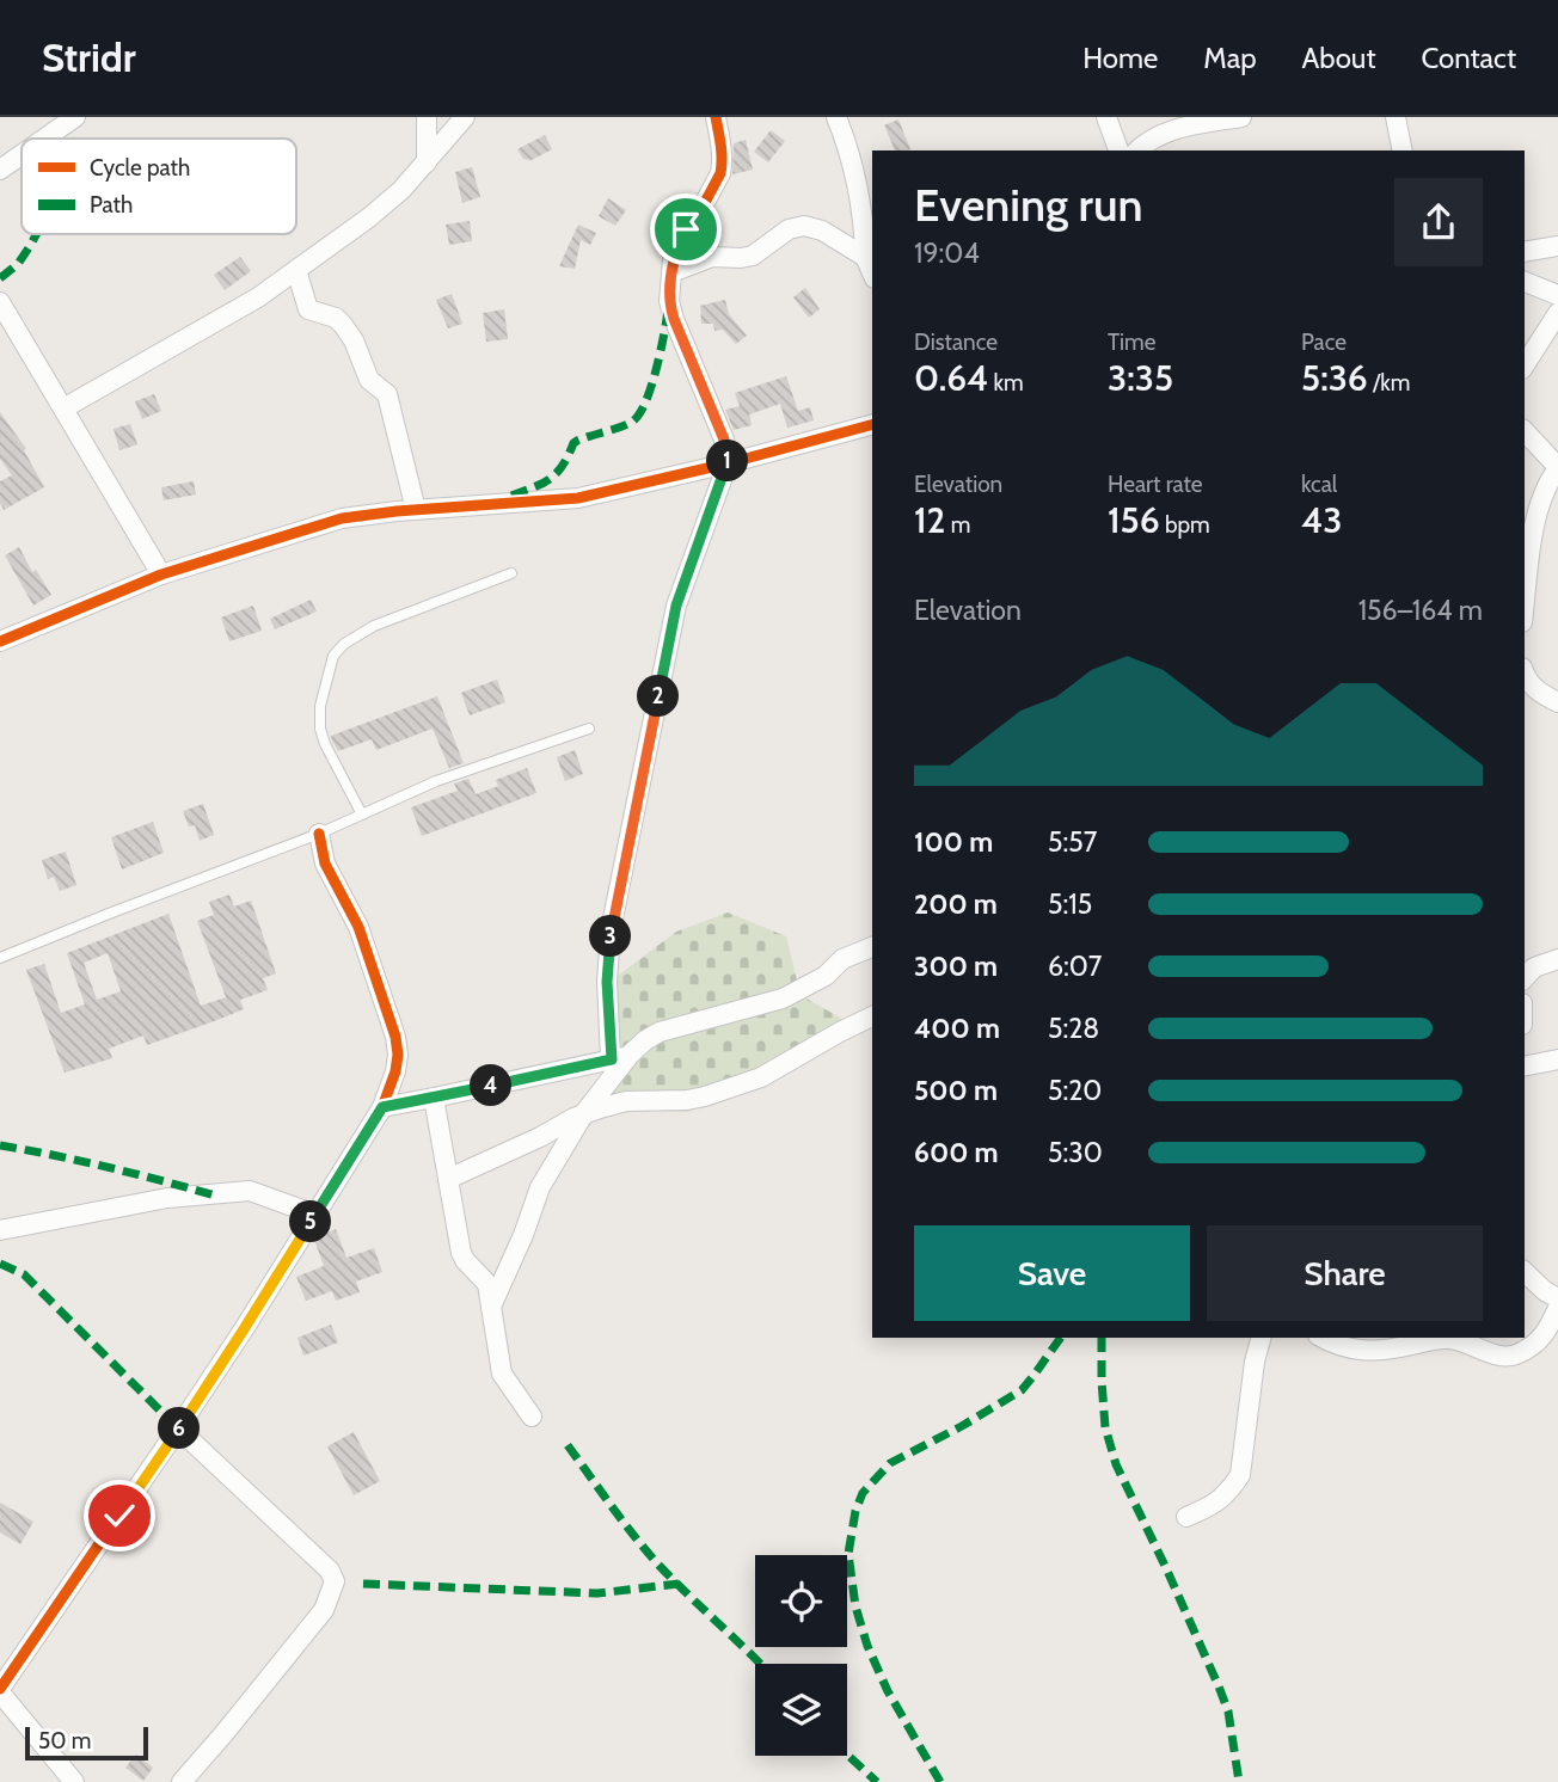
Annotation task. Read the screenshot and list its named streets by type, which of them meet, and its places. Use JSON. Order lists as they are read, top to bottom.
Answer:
{
  "legend": ["Cycle path", "Path"],
  "scale_bar": "50 m",
  "page": {
    "header": "Stridr",
    "nav": [
      "Home",
      "Map",
      "About",
      "Contact"
    ],
    "heading": ["Evening run", "19:04"],
    "stats": [
      ["Distance", "0.64 km"],
      ["Time", "3:35"],
      ["Pace", "5:36 /km"],
      ["Elevation", "12 m"],
      ["Heart rate", "156 bpm"],
      ["kcal", "43"]
    ],
    "pins": [
      "1",
      "2",
      "3",
      "4",
      "5",
      "6"
    ],
    "chart": ["Elevation", "156–164 m"],
    "list": [
      {
        "name": "100 m",
        "note": "5:57"
      },
      {
        "name": "200 m",
        "note": "5:15"
      },
      {
        "name": "300 m",
        "note": "6:07"
      },
      {
        "name": "400 m",
        "note": "5:28"
      },
      {
        "name": "500 m",
        "note": "5:20"
      },
      {
        "name": "600 m",
        "note": "5:30"
      }
    ],
    "buttons": ["Save", "Share"],
    "scale": "50 m"
  }
}
